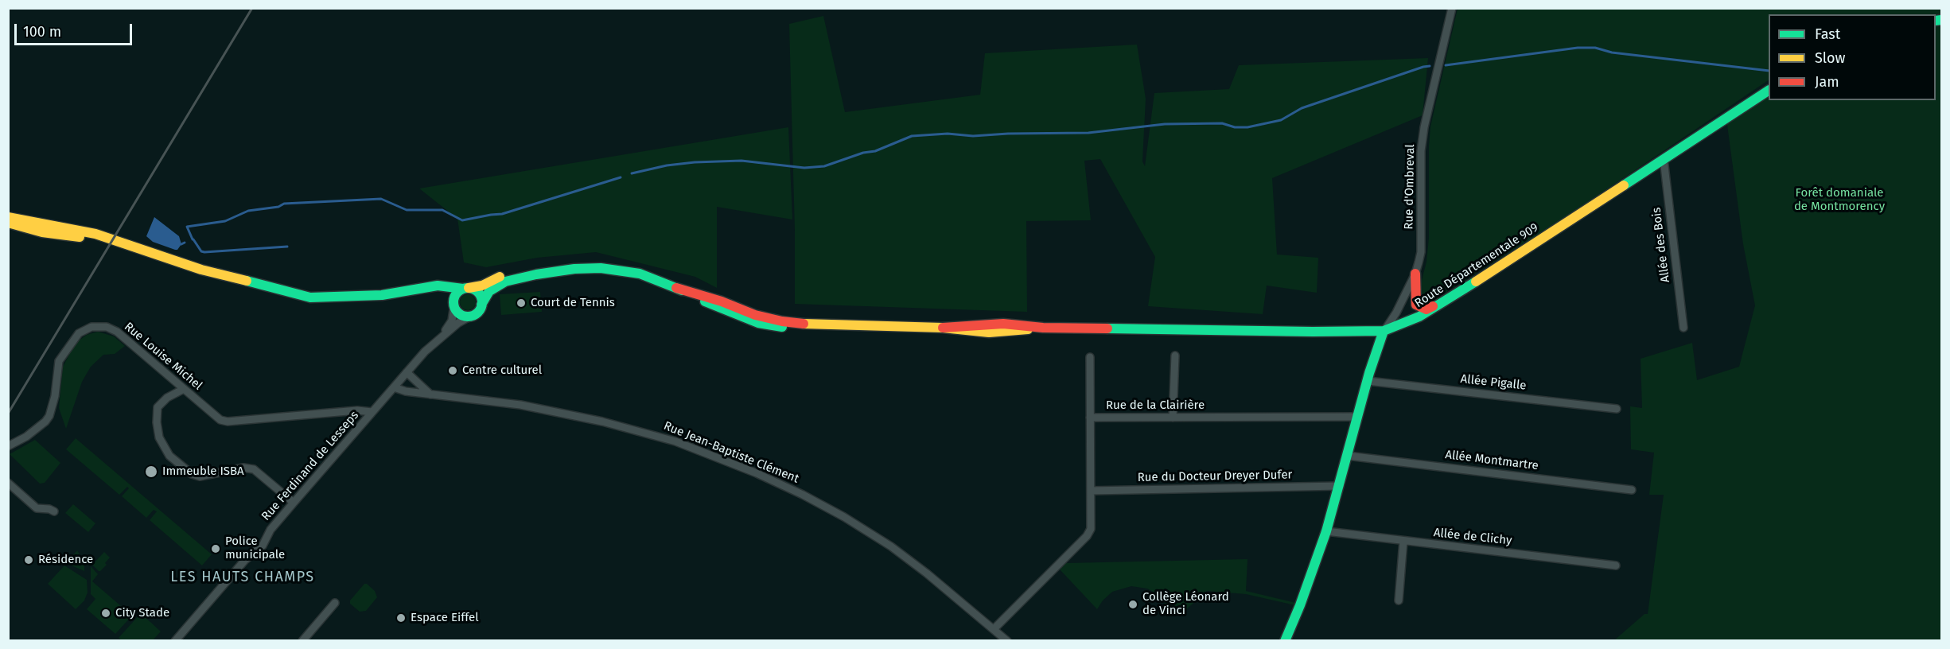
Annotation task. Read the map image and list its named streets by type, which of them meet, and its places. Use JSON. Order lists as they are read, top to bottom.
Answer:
{
  "streets": {
    "main road": ["Route Départementale 909"],
    "street": [
      "Rue d'Ombreval",
      "Allée des Bois",
      "Rue Louise Michel",
      "Allée Pigalle",
      "Rue de la Clairière",
      "Rue Jean-Baptiste Clément",
      "Allée Montmartre",
      "Rue Ferdinand de Lesseps",
      "Rue du Docteur Dreyer Dufer",
      "Allée de Clichy"
    ]
  },
  "crossings": [
    ["Rue d'Ombreval", "Route Départementale 909"],
    ["Allée des Bois", "Route Départementale 909"],
    ["Rue Louise Michel", "Rue Ferdinand de Lesseps"],
    ["Rue de la Clairière", "Rue Jean-Baptiste Clément"],
    ["Rue de la Clairière", "Rue du Docteur Dreyer Dufer"],
    ["Rue Jean-Baptiste Clément", "Rue Ferdinand de Lesseps"]
  ],
  "districts": ["LES HAUTS CHAMPS"],
  "parks": ["Forêt domaniale de Montmorency"],
  "places": [
    "Court de Tennis",
    "Centre culturel",
    "Immeuble ISBA",
    "Police municipale",
    "Résidence",
    "Collège Léonard de Vinci",
    "City Stade",
    "Espace Eiffel"
  ],
  "legend": ["Fast", "Slow", "Jam"],
  "scale_bar": "100 m"
}
